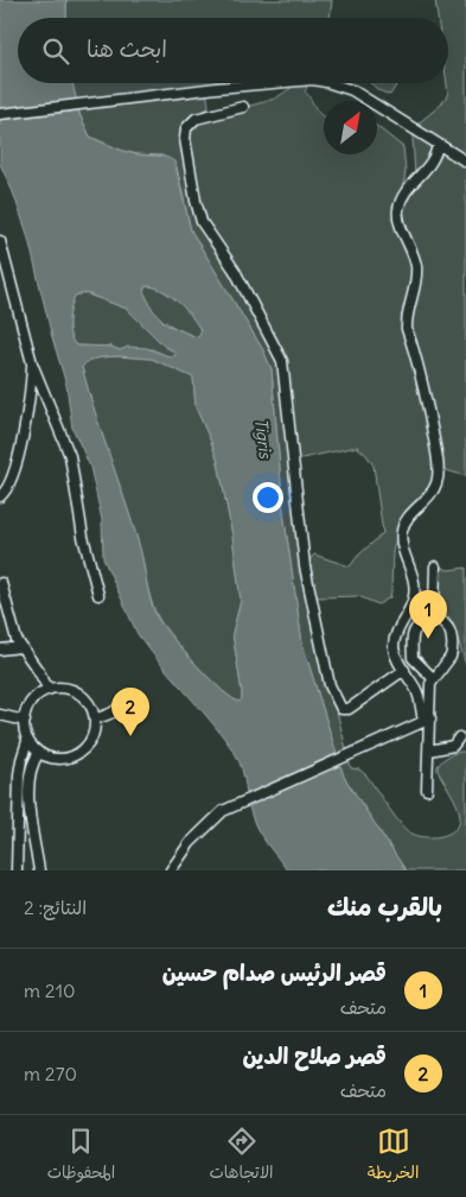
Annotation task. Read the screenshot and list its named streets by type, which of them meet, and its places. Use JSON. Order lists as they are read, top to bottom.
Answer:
{
  "water": ["Tigris"],
  "north": "top right",
  "page": {
    "search": "ابحث هنا",
    "pins": ["1", "2"],
    "heading": ["بالقرب منك", "النتائج: 2"],
    "list": [
      {
        "mark": "1",
        "name": "قصر الرئيس صدام حسين",
        "note": "متحف",
        "value": "210 m"
      },
      {
        "mark": "2",
        "name": "قصر صلاح الدين",
        "note": "متحف",
        "value": "270 m"
      }
    ],
    "nav": ["الخريطة", "الاتجاهات", "المحفوظات"]
  }
}
